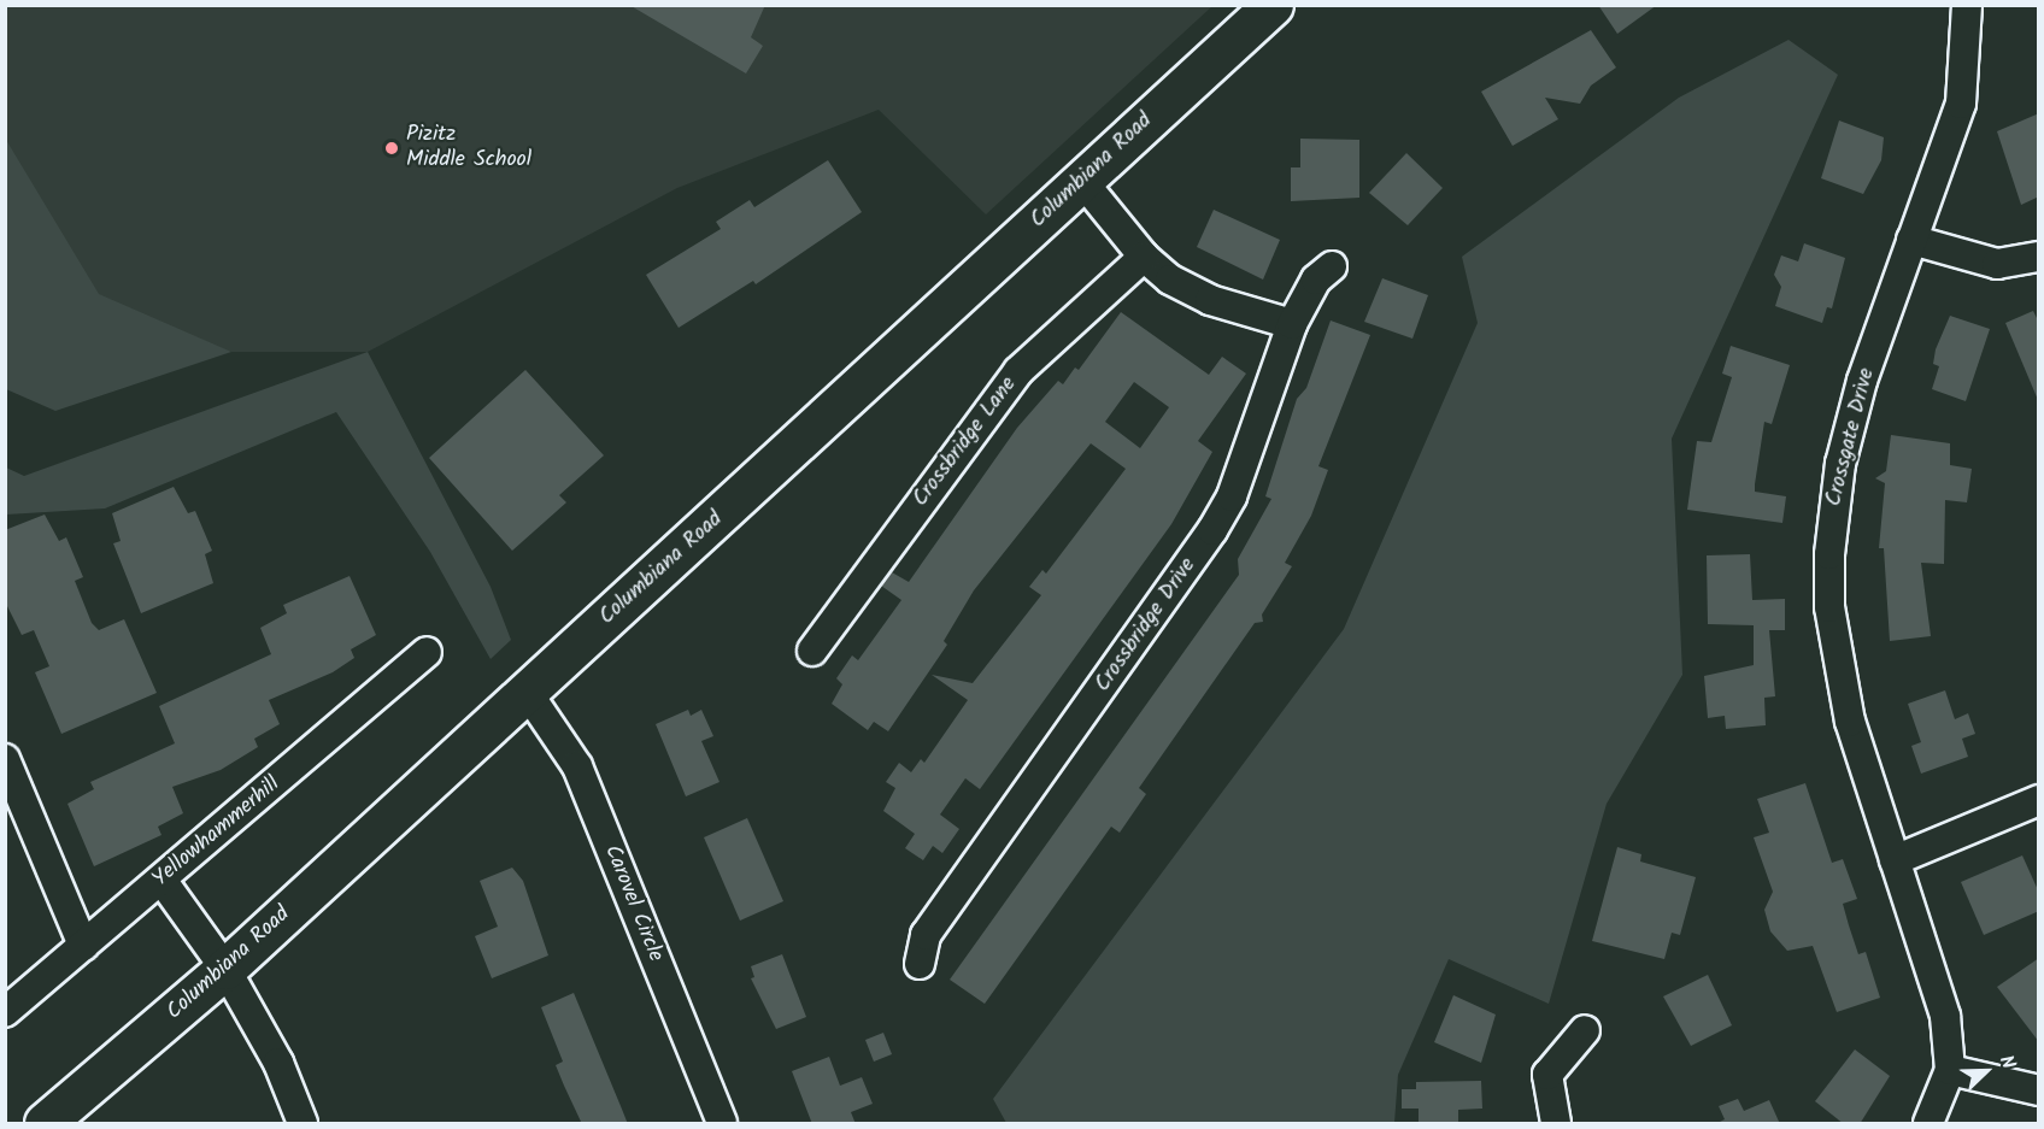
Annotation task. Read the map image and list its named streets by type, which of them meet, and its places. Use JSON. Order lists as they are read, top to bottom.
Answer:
{
  "streets": {
    "main road": ["Columbiana Road"],
    "street": [
      "Crossgate Drive",
      "Crossbridge Lane",
      "Crossbridge Drive",
      "Yellowhammerhill",
      "Carovel Circle"
    ]
  },
  "crossings": [
    ["Columbiana Road", "Carovel Circle"]
  ],
  "places": ["Pizitz Middle School"],
  "north": "top right"
}
